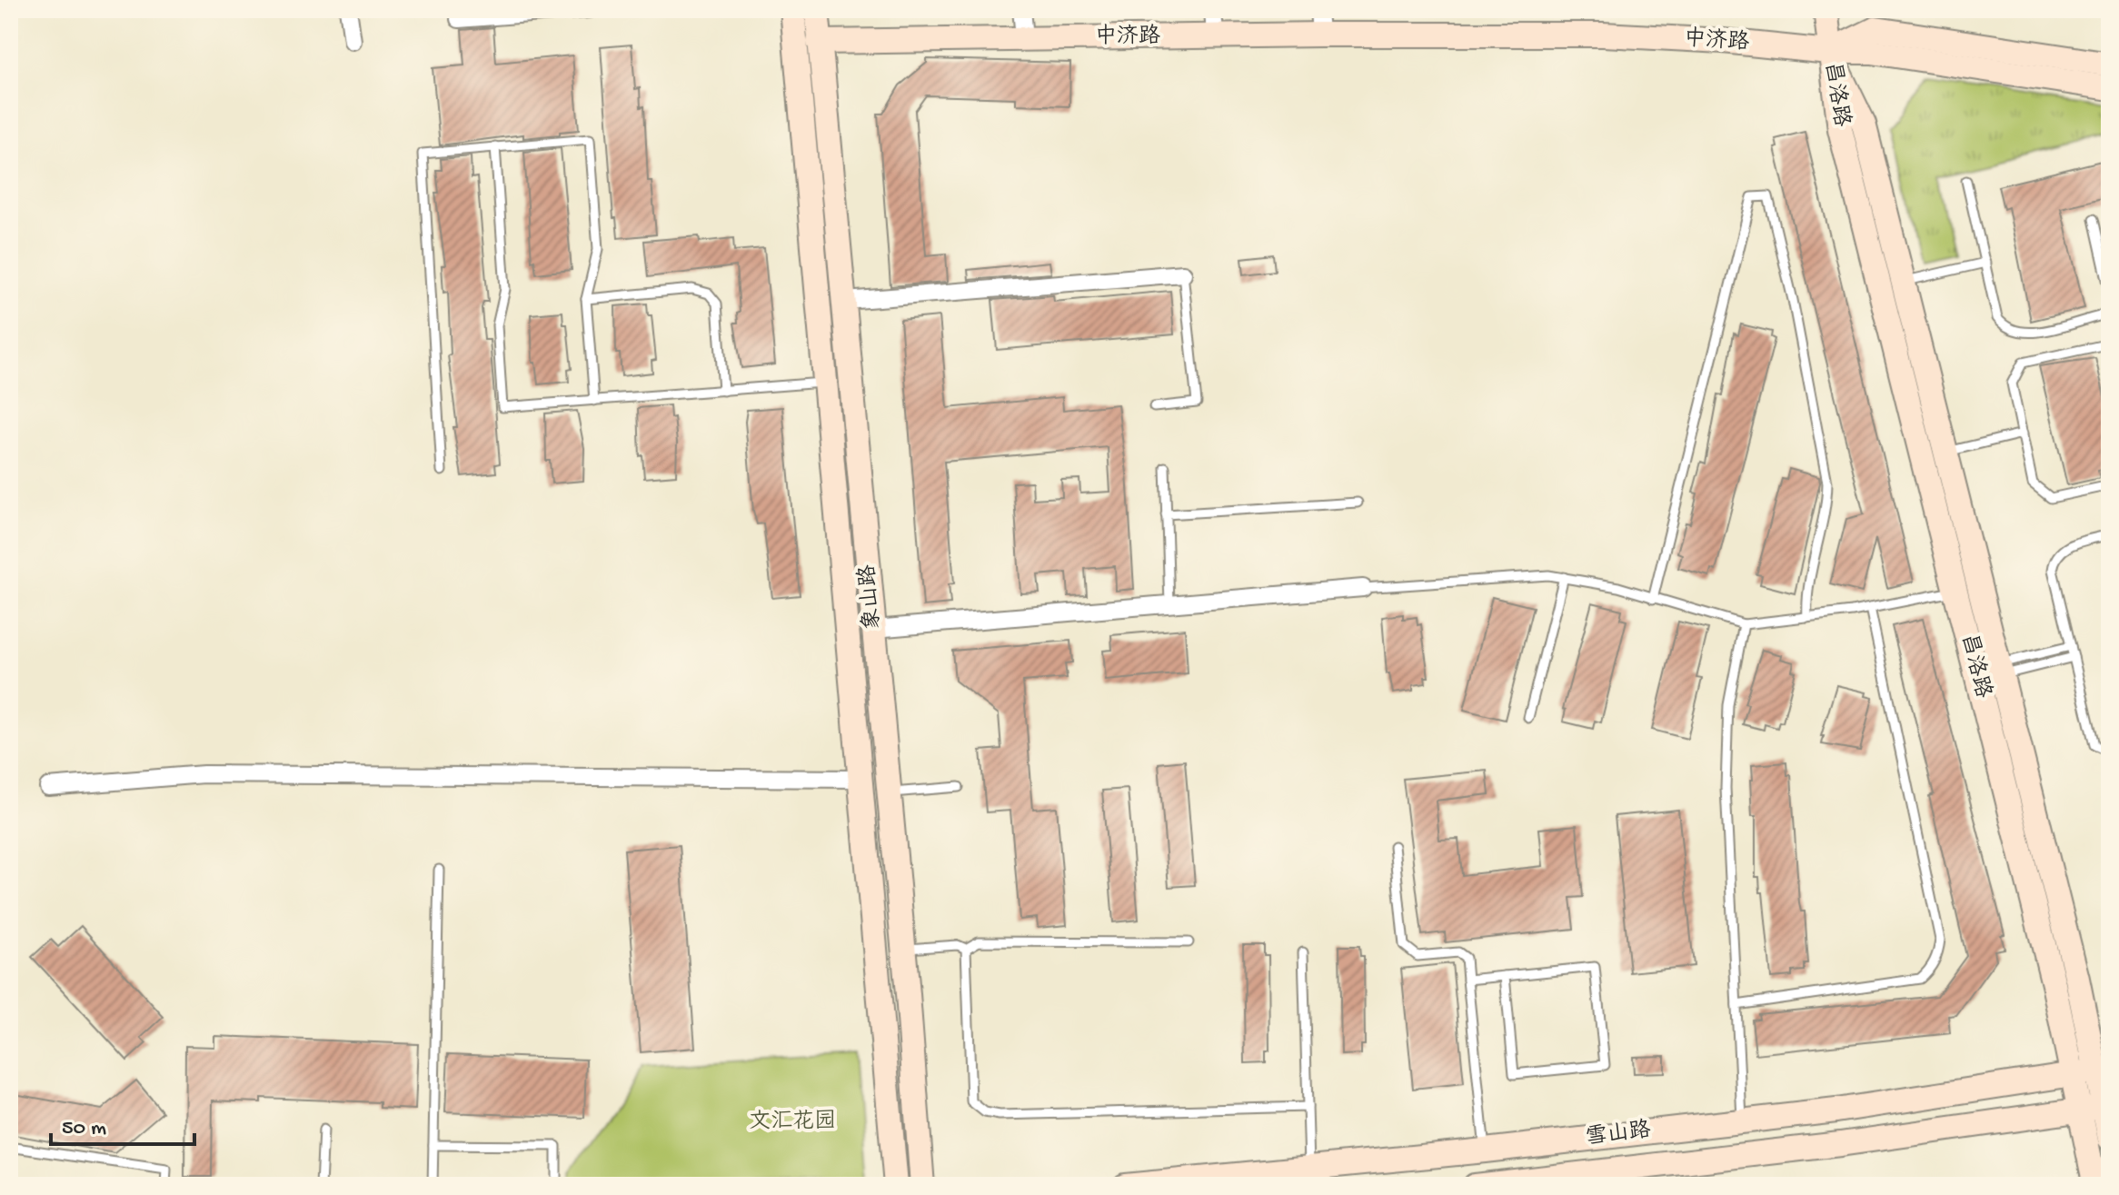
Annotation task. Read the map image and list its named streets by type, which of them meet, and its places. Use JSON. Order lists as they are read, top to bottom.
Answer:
{
  "streets": {
    "street": [
      "中济路",
      "昌洛路",
      "象山路",
      "雪山路"
    ]
  },
  "crossings": [
    ["中济路", "昌洛路"],
    ["中济路", "象山路"],
    ["昌洛路", "雪山路"]
  ],
  "parks": ["文汇花园"],
  "scale_bar": "50 m"
}
